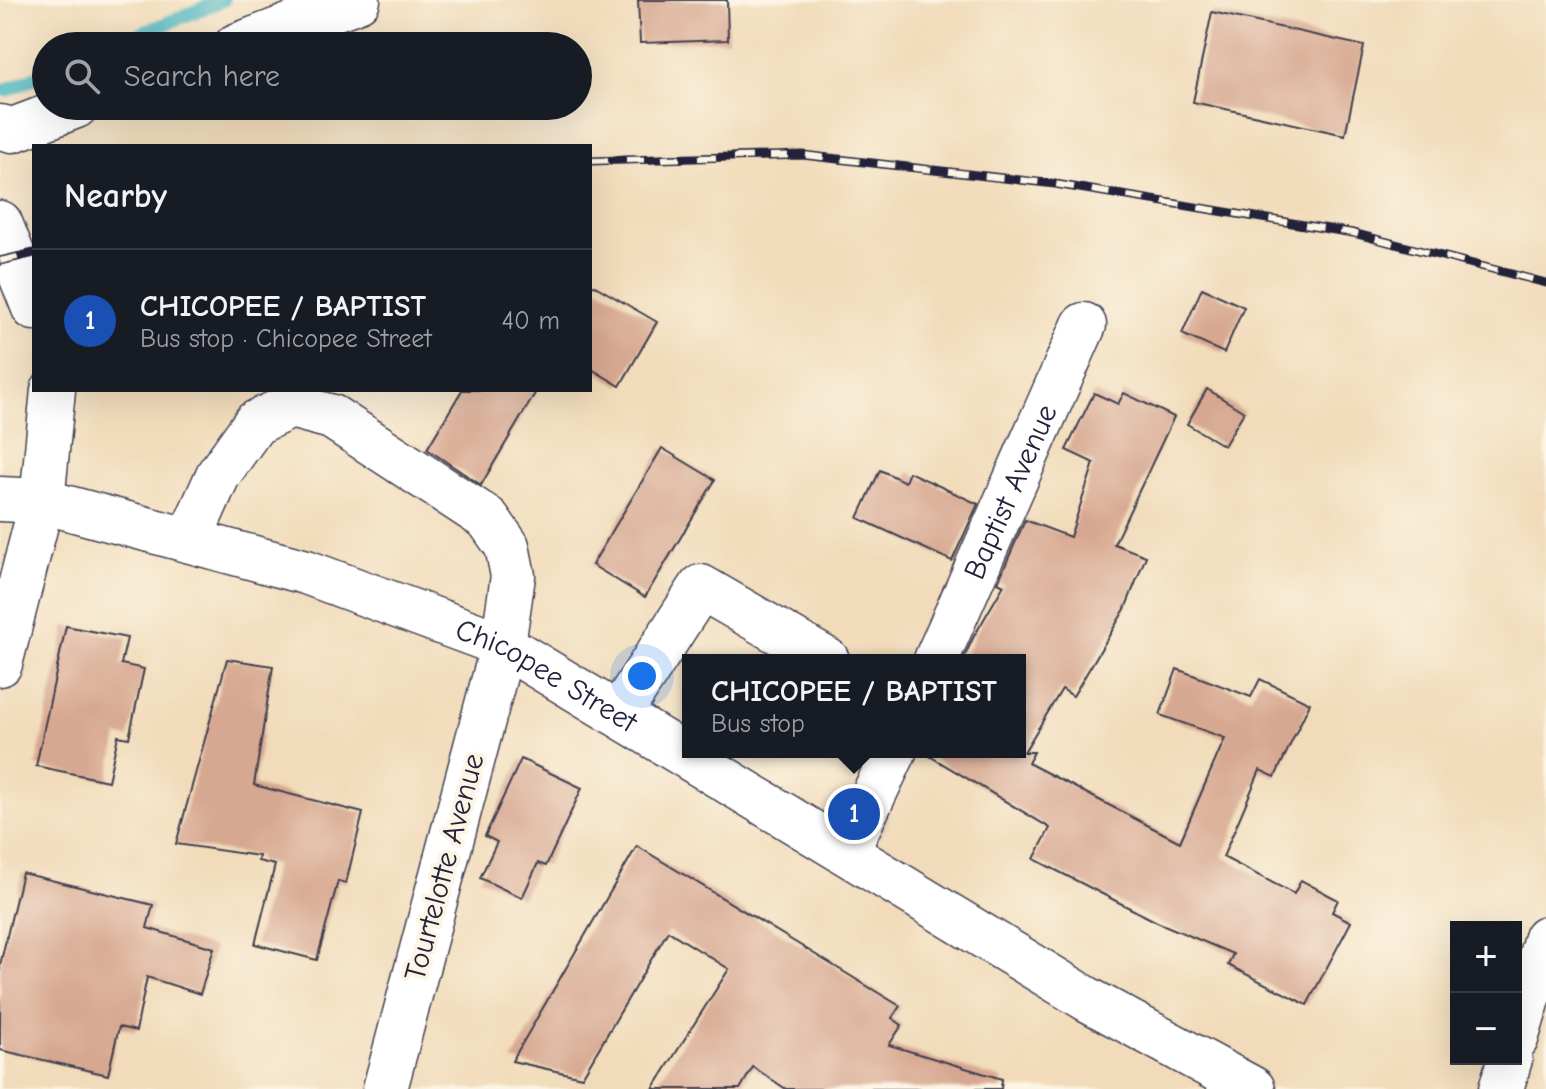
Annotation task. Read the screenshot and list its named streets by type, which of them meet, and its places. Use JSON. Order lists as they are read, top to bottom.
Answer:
{
  "streets": {
    "main road": ["Baptist Avenue", "Chicopee Street", "Tourtelotte Avenue"]
  },
  "crossings": [
    ["Chicopee Street", "Tourtelotte Avenue"]
  ],
  "page": {
    "search": "Search here",
    "heading": "Nearby",
    "list": [
      {
        "mark": "1",
        "name": "CHICOPEE / BAPTIST",
        "note": "Bus stop · Chicopee Street",
        "value": "40 m"
      }
    ],
    "popup": ["CHICOPEE / BAPTIST", "Bus stop"],
    "pins": "1",
    "map_buttons": ["+", "−"]
  }
}
